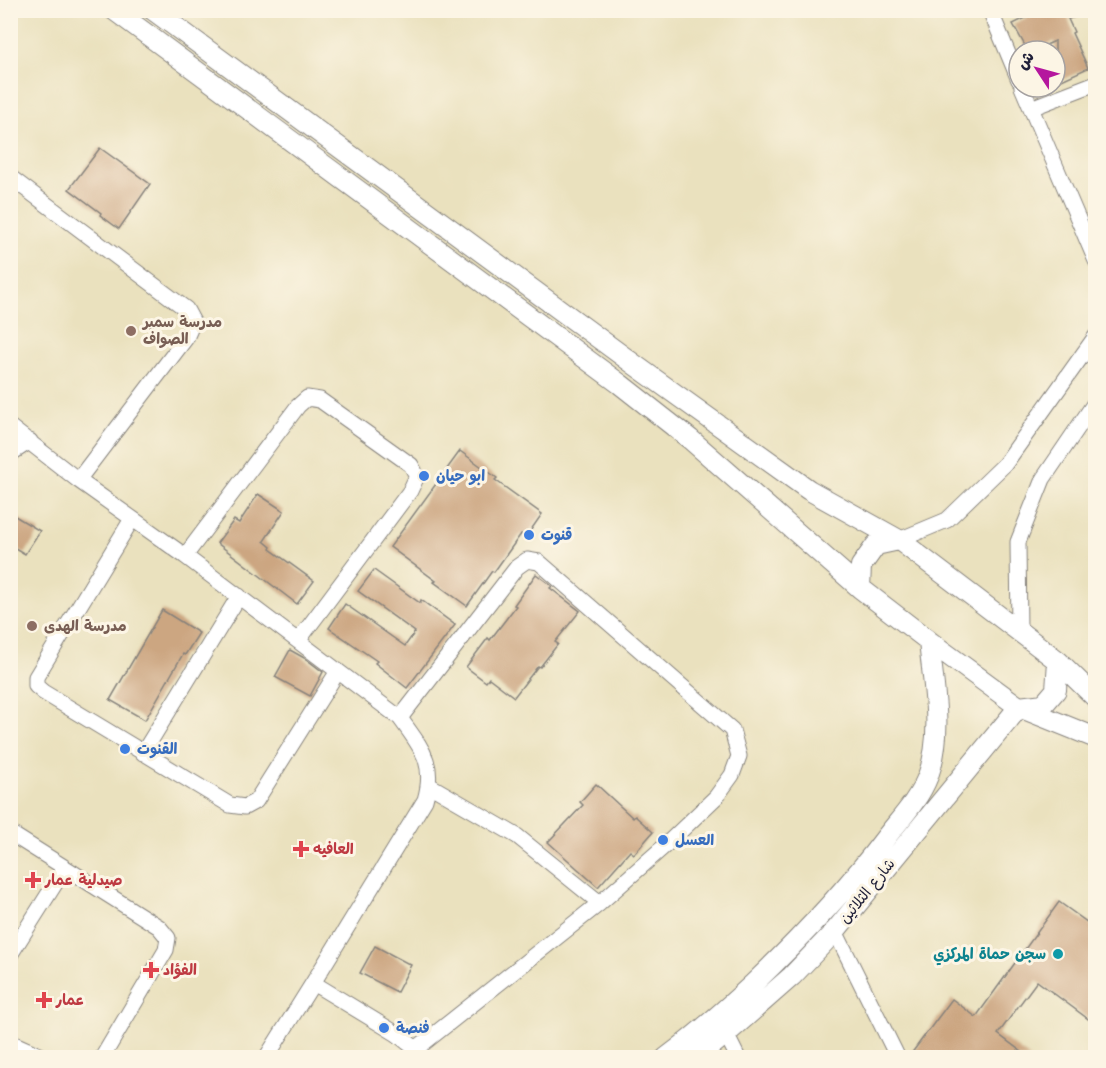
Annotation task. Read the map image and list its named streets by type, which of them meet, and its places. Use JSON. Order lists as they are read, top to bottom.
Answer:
{
  "streets": {
    "main road": ["شارع الثلاثين"]
  },
  "places": {
    "other": [
      "مدرسة سمير الصواف",
      "ابو حيان",
      "قنوت",
      "مدرسة الهدى",
      "القنوت",
      "العسل",
      "سجن حماة المركزي",
      "فنصة"
    ],
    "health": [
      "العافيه",
      "صيدلية عمار",
      "الفؤاد",
      "عمار"
    ]
  },
  "north": "top left"
}
